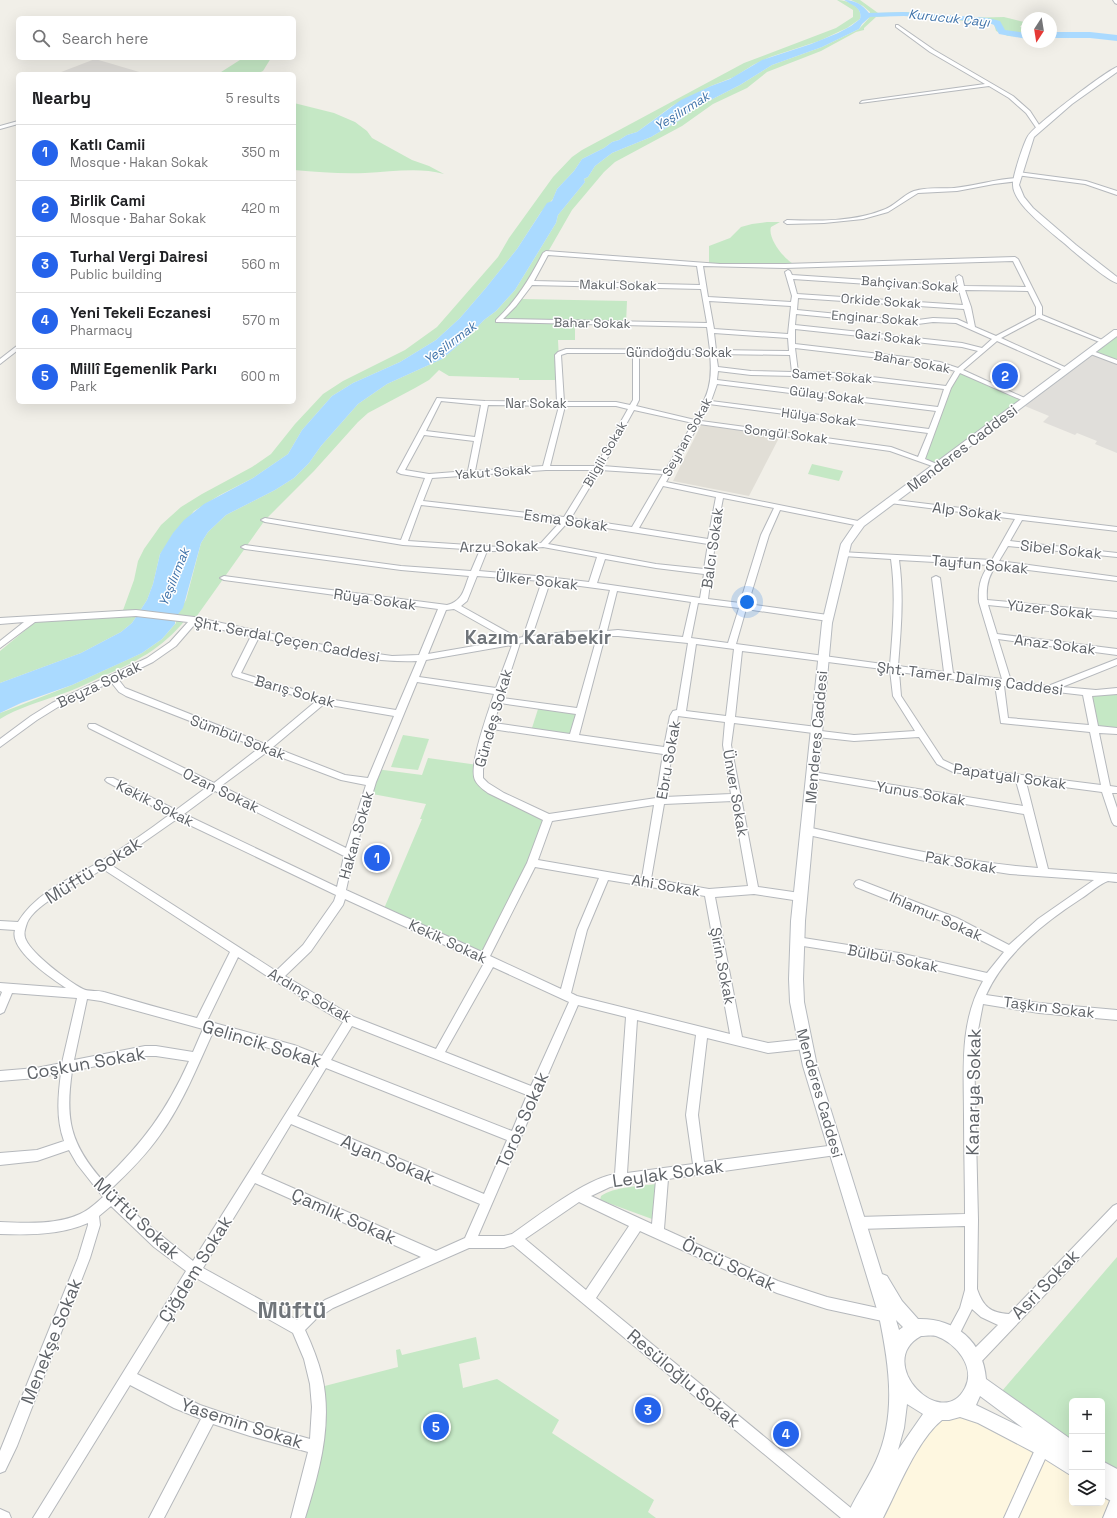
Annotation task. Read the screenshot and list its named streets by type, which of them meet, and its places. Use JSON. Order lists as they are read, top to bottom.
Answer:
{
  "streets": {
    "street": [
      "Bahçivan Sokak",
      "Makul Sokak",
      "Orkide Sokak",
      "Enginar Sokak",
      "Bahar Sokak",
      "Gazi Sokak",
      "Gündoğdu Sokak",
      "Samet Sokak",
      "Gülay Sokak",
      "Nar Sokak",
      "Hülya Sokak",
      "Songül Sokak",
      "Seyhan Sokak",
      "Menderes Caddesi",
      "Bilgili Sokak",
      "Yakut Sokak",
      "Alp Sokak",
      "Esma Sokak",
      "Arzu Sokak",
      "Balcı Sokak",
      "Sibel Sokak",
      "Tayfun Sokak",
      "Ülker Sokak",
      "Rüya Sokak",
      "Yüzer Sokak",
      "Şht. Serdal Çeçen Caddesi",
      "Anaz Sokak",
      "Şht. Tamer Dalmış Caddesi",
      "Beyza Sokak",
      "Barış Sokak",
      "Gündeş Sokak",
      "Sümbül Sokak",
      "Ebru Sokak",
      "Papatyalı Sokak",
      "Ozan Sokak",
      "Ünver Sokak",
      "Yunus Sokak",
      "Kekik Sokak",
      "Hakan Sokak",
      "Pak Sokak",
      "Müftü Sokak",
      "Ahi Sokak",
      "Ihlamur Sokak",
      "Bülbül Sokak",
      "Şirin Sokak",
      "Ardınç Sokak",
      "Taşkın Sokak",
      "Gelincik Sokak",
      "Coşkun Sokak",
      "Kanarya Sokak",
      "Toros Sokak",
      "Ayan Sokak",
      "Leylak Sokak",
      "Çamlık Sokak",
      "Öncü Sokak",
      "Çiğdem Sokak",
      "Asri Sokak",
      "Menekşe Sokak",
      "Resüloğlu Sokak",
      "Yasemin Sokak"
    ]
  },
  "crossings": [
    ["Makul Sokak", "Bahar Sokak"],
    ["Makul Sokak", "Seyhan Sokak"],
    ["Enginar Sokak", "Menderes Caddesi"],
    ["Bahar Sokak", "Gündoğdu Sokak"],
    ["Bahar Sokak", "Seyhan Sokak"],
    ["Bahar Sokak", "Menderes Caddesi"],
    ["Gündoğdu Sokak", "Nar Sokak"],
    ["Gündoğdu Sokak", "Seyhan Sokak"],
    ["Gündoğdu Sokak", "Bilgili Sokak"],
    ["Samet Sokak", "Seyhan Sokak"],
    ["Gülay Sokak", "Seyhan Sokak"],
    ["Nar Sokak", "Songül Sokak"],
    ["Nar Sokak", "Bilgili Sokak"],
    ["Nar Sokak", "Yakut Sokak"],
    ["Hülya Sokak", "Seyhan Sokak"],
    ["Songül Sokak", "Seyhan Sokak"],
    ["Songül Sokak", "Menderes Caddesi"],
    ["Songül Sokak", "Bilgili Sokak"],
    ["Seyhan Sokak", "Yakut Sokak"],
    ["Seyhan Sokak", "Esma Sokak"],
    ["Menderes Caddesi", "Alp Sokak"],
    ["Menderes Caddesi", "Tayfun Sokak"],
    ["Menderes Caddesi", "Ülker Sokak"],
    ["Menderes Caddesi", "Şht. Serdal Çeçen Caddesi"],
    ["Menderes Caddesi", "Şht. Tamer Dalmış Caddesi"],
    ["Menderes Caddesi", "Yunus Sokak"],
    ["Menderes Caddesi", "Kekik Sokak"],
    ["Menderes Caddesi", "Pak Sokak"],
    ["Menderes Caddesi", "Ahi Sokak"],
    ["Menderes Caddesi", "Bülbül Sokak"],
    ["Menderes Caddesi", "Kanarya Sokak"],
    ["Menderes Caddesi", "Leylak Sokak"],
    ["Menderes Caddesi", "Öncü Sokak"],
    ["Menderes Caddesi", "Asri Sokak"],
    ["Menderes Caddesi", "Resüloğlu Sokak"],
    ["Bilgili Sokak", "Yakut Sokak"],
    ["Bilgili Sokak", "Esma Sokak"],
    ["Bilgili Sokak", "Arzu Sokak"],
    ["Alp Sokak", "Sibel Sokak"],
    ["Alp Sokak", "Tayfun Sokak"],
    ["Alp Sokak", "Yüzer Sokak"],
    ["Alp Sokak", "Anaz Sokak"],
    ["Alp Sokak", "Şht. Tamer Dalmış Caddesi"],
    ["Esma Sokak", "Balcı Sokak"],
    ["Arzu Sokak", "Balcı Sokak"],
    ["Balcı Sokak", "Ülker Sokak"],
    ["Tayfun Sokak", "Papatyalı Sokak"],
    ["Ülker Sokak", "Ebru Sokak"],
    ["Ülker Sokak", "Ünver Sokak"],
    ["Rüya Sokak", "Hakan Sokak"],
    ["Şht. Serdal Çeçen Caddesi", "Şht. Tamer Dalmış Caddesi"],
    ["Şht. Serdal Çeçen Caddesi", "Beyza Sokak"],
    ["Şht. Serdal Çeçen Caddesi", "Barış Sokak"],
    ["Şht. Serdal Çeçen Caddesi", "Gündeş Sokak"],
    ["Şht. Serdal Çeçen Caddesi", "Ebru Sokak"],
    ["Şht. Serdal Çeçen Caddesi", "Ünver Sokak"],
    ["Şht. Serdal Çeçen Caddesi", "Hakan Sokak"],
    ["Şht. Tamer Dalmış Caddesi", "Papatyalı Sokak"],
    ["Beyza Sokak", "Sümbül Sokak"],
    ["Barış Sokak", "Hakan Sokak"],
    ["Barış Sokak", "Müftü Sokak"],
    ["Sümbül Sokak", "Hakan Sokak"],
    ["Sümbül Sokak", "Müftü Sokak"],
    ["Ebru Sokak", "Ahi Sokak"],
    ["Ozan Sokak", "Hakan Sokak"],
    ["Ozan Sokak", "Müftü Sokak"],
    ["Ünver Sokak", "Ahi Sokak"],
    ["Kekik Sokak", "Hakan Sokak"],
    ["Kekik Sokak", "Müftü Sokak"],
    ["Kekik Sokak", "Şirin Sokak"],
    ["Kekik Sokak", "Toros Sokak"],
    ["Hakan Sokak", "Ardınç Sokak"],
    ["Pak Sokak", "Kanarya Sokak"],
    ["Müftü Sokak", "Ardınç Sokak"],
    ["Müftü Sokak", "Gelincik Sokak"],
    ["Müftü Sokak", "Coşkun Sokak"],
    ["Müftü Sokak", "Leylak Sokak"],
    ["Müftü Sokak", "Çiğdem Sokak"],
    ["Ahi Sokak", "Şirin Sokak"],
    ["Ahi Sokak", "Toros Sokak"],
    ["Ihlamur Sokak", "Kanarya Sokak"],
    ["Bülbül Sokak", "Kanarya Sokak"],
    ["Ardınç Sokak", "Toros Sokak"],
    ["Ardınç Sokak", "Çiğdem Sokak"],
    ["Taşkın Sokak", "Kanarya Sokak"],
    ["Gelincik Sokak", "Toros Sokak"],
    ["Gelincik Sokak", "Çiğdem Sokak"],
    ["Kanarya Sokak", "Asri Sokak"],
    ["Toros Sokak", "Ayan Sokak"],
    ["Toros Sokak", "Leylak Sokak"],
    ["Ayan Sokak", "Çiğdem Sokak"],
    ["Leylak Sokak", "Çamlık Sokak"],
    ["Leylak Sokak", "Öncü Sokak"],
    ["Leylak Sokak", "Resüloğlu Sokak"],
    ["Çamlık Sokak", "Çiğdem Sokak"],
    ["Çiğdem Sokak", "Yasemin Sokak"]
  ],
  "districts": ["Kazım Karabekir", "Müftü"],
  "water": ["Kurucuk Çayı", "Yeşilırmak"],
  "north": "bottom",
  "page": {
    "search": "Search here",
    "heading": ["Nearby", "5 results"],
    "list": [
      {
        "mark": "1",
        "name": "Katlı Camii",
        "note": "Mosque · Hakan Sokak",
        "value": "350 m"
      },
      {
        "mark": "2",
        "name": "Birlik Cami",
        "note": "Mosque · Bahar Sokak",
        "value": "420 m"
      },
      {
        "mark": "3",
        "name": "Turhal Vergi Dairesi",
        "note": "Public building",
        "value": "560 m"
      },
      {
        "mark": "4",
        "name": "Yeni Tekeli Eczanesi",
        "note": "Pharmacy",
        "value": "570 m"
      },
      {
        "mark": "5",
        "name": "Millî Egemenlik Parkı",
        "note": "Park",
        "value": "600 m"
      }
    ],
    "pins": [
      "2",
      "1",
      "3",
      "5",
      "4"
    ],
    "map_buttons": ["+", "−"]
  }
}
